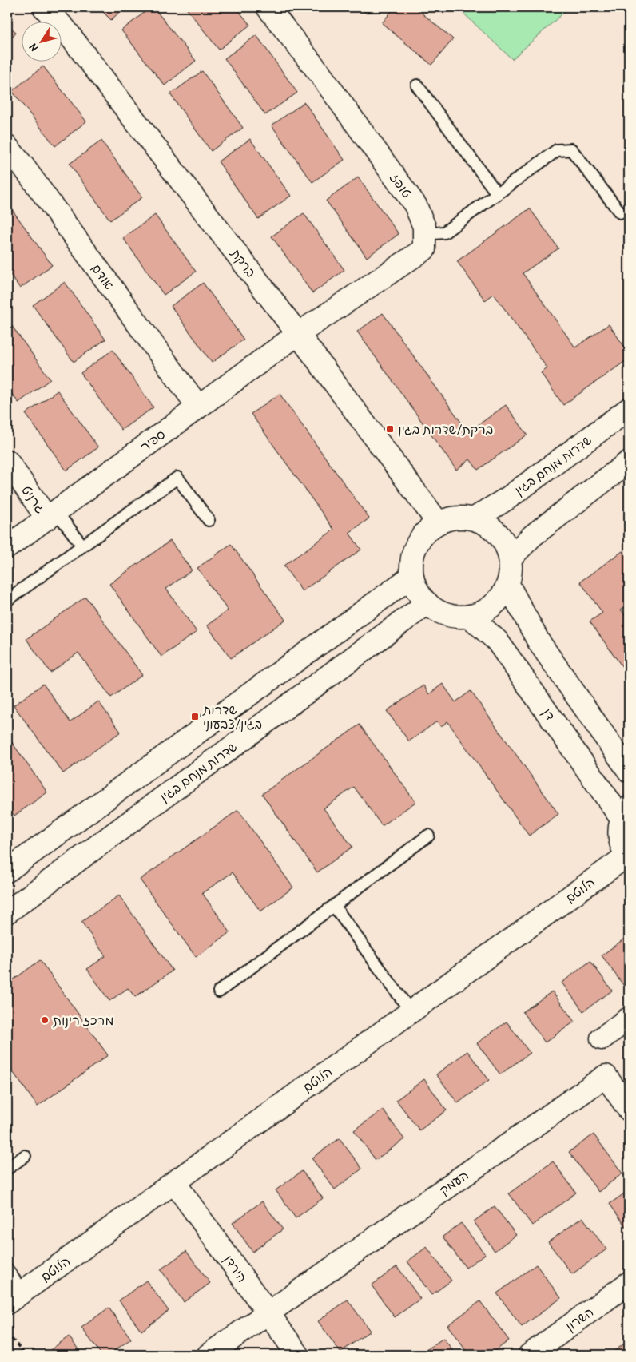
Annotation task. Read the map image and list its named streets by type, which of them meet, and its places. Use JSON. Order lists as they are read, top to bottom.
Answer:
{
  "streets": {
    "street": [
      "טופז",
      "ברקת",
      "אודם",
      "ספיר",
      "שדרות מנחם בגין",
      "גרניט",
      "דן",
      "הלוטם",
      "העמק",
      "הירדן",
      "השרון"
    ]
  },
  "crossings": [
    ["טופז", "ברקת"],
    ["טופז", "ספיר"],
    ["ברקת", "ספיר"],
    ["ברקת", "שדרות מנחם בגין"],
    ["ברקת", "דן"],
    ["אודם", "ספיר"],
    ["ספיר", "גרניט"],
    ["שדרות מנחם בגין", "דן"],
    ["הלוטם", "הירדן"],
    ["העמק", "הירדן"]
  ],
  "places": {
    "transit": ["ברקת/שדרות בגין", "שדרות בגין/צבעוני"],
    "other": ["מרכז רינות"]
  },
  "north": "bottom left"
}
